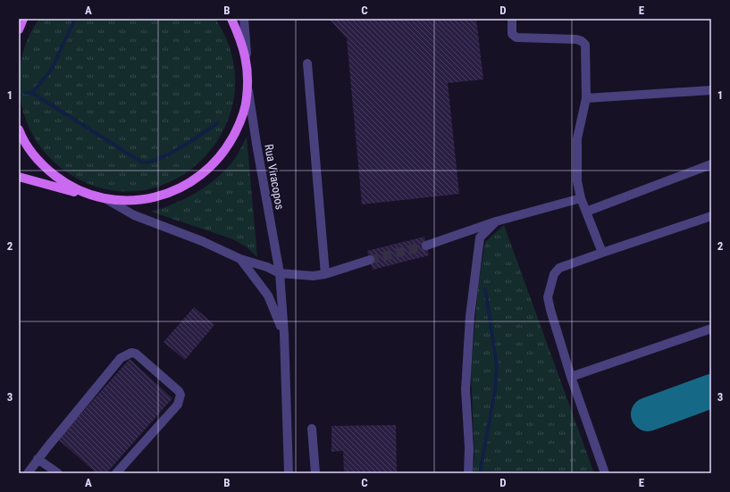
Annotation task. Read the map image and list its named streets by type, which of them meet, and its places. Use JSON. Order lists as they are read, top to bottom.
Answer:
{
  "streets": {
    "street": ["Rua Viracopos"]
  },
  "grid": {
    "columns": [
      "A",
      "B",
      "C",
      "D",
      "E"
    ],
    "rows": ["1", "2", "3"]
  }
}
